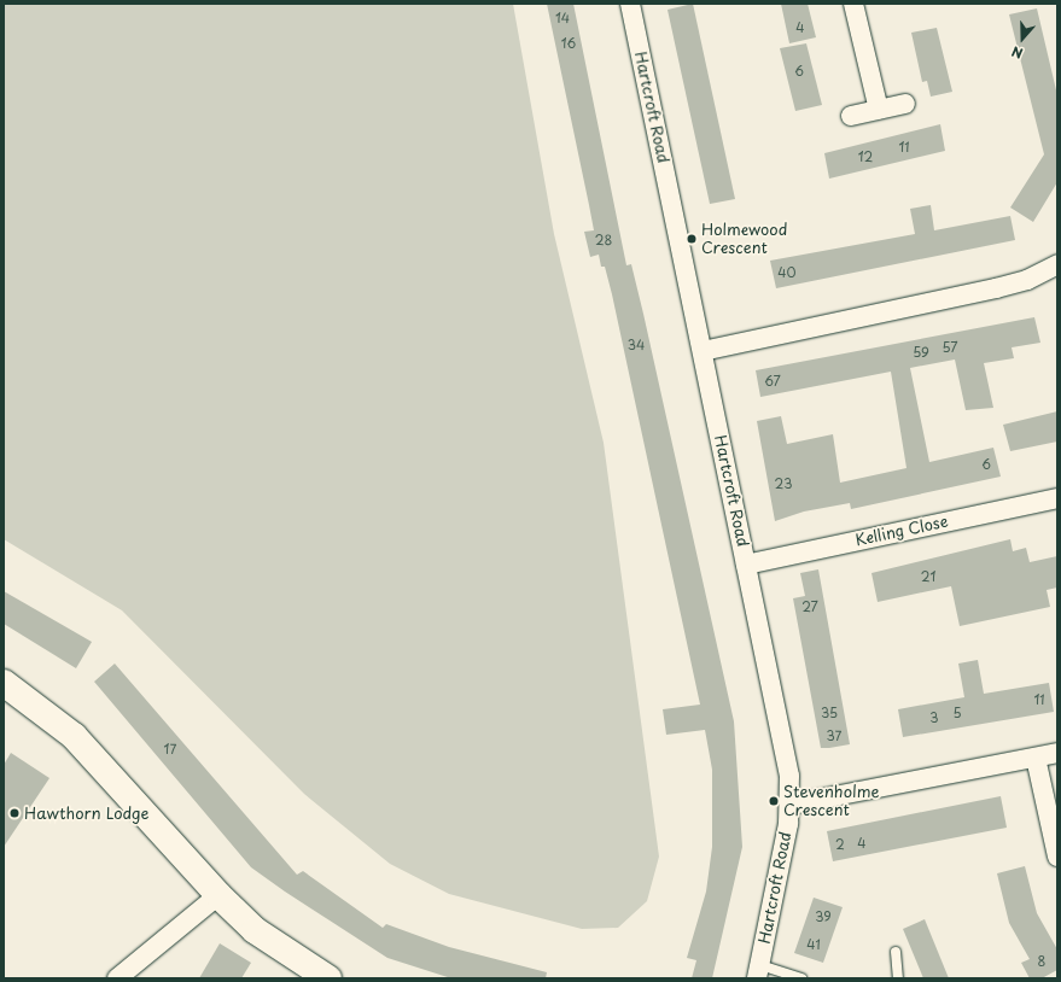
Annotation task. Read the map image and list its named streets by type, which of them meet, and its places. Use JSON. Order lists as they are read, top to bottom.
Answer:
{
  "streets": {
    "street": ["Hartcroft Road", "Kelling Close"]
  },
  "crossings": [
    ["Hartcroft Road", "Kelling Close"]
  ],
  "places": ["Holmewood Crescent", "Stevenholme Crescent", "Hawthorn Lodge"],
  "house_numbers": [
    "14",
    "4",
    "16",
    "6",
    "11",
    "12",
    "28",
    "40",
    "34",
    "57",
    "59",
    "67",
    "6",
    "23",
    "21",
    "27",
    "11",
    "35",
    "5",
    "3",
    "37",
    "17",
    "4",
    "2",
    "39",
    "41",
    "8"
  ],
  "north": "bottom"
}
